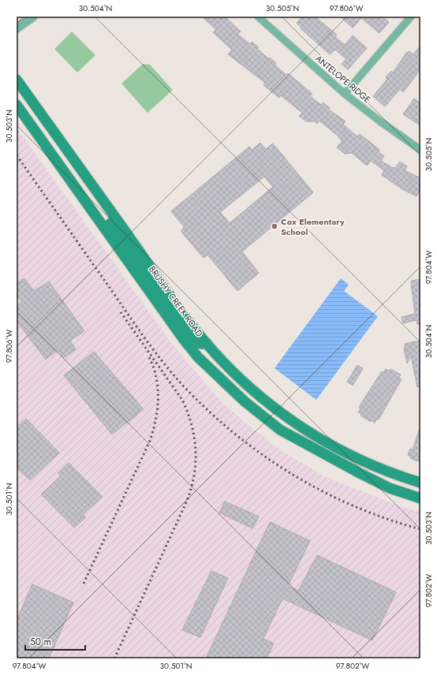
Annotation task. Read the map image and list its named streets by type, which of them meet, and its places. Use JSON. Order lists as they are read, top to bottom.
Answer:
{
  "streets": {
    "main road": ["BRUSHY CREEK ROAD"],
    "street": ["ANTELOPE RIDGE"]
  },
  "places": ["Cox Elementary School"],
  "scale_bar": "50 m",
  "coordinates": [
    "30.504°N",
    "30.505°N",
    "97.806°W",
    "30.503°N",
    "97.804°W",
    "30.501°N",
    "97.802°W"
  ]
}
